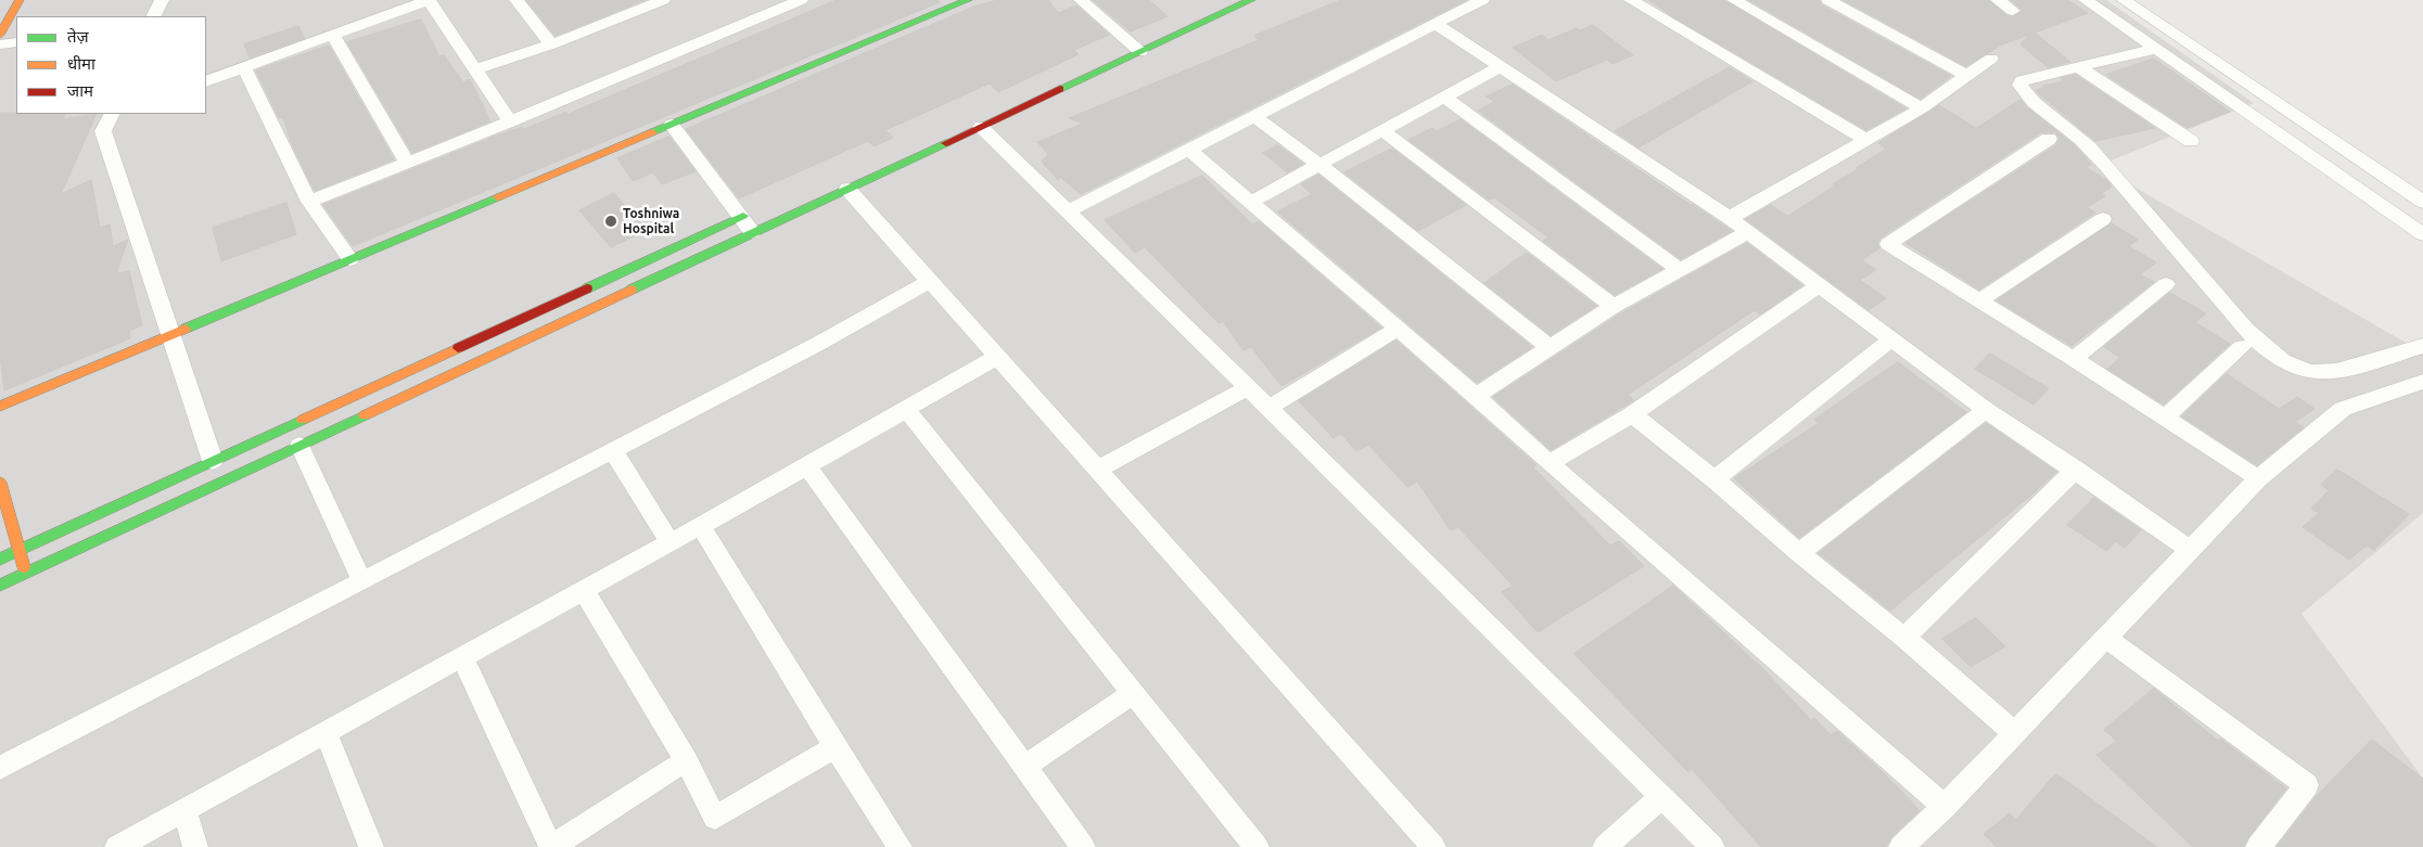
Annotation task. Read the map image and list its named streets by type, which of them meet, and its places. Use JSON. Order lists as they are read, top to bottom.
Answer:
{
  "places": ["Toshniwa Hospital"],
  "legend": ["तेज़", "धीमा", "जाम"]
}
